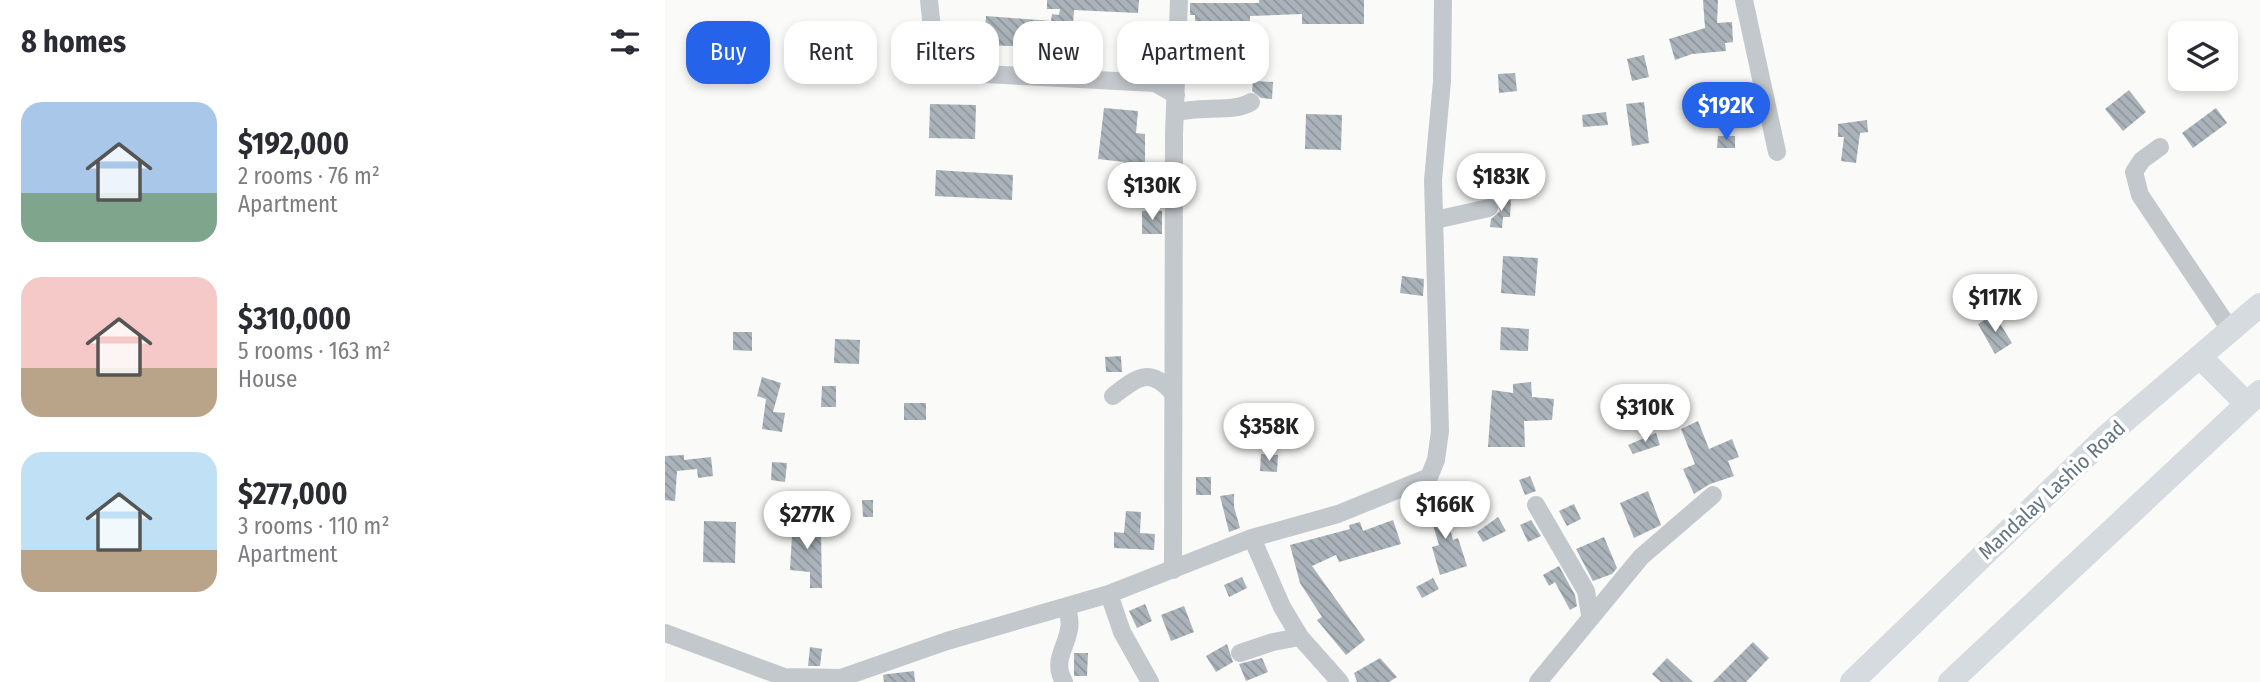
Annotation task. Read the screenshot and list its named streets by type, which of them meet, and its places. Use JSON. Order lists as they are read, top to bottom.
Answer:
{
  "streets": {
    "highway": ["Mandalay Lashio Road"]
  },
  "page": {
    "heading": "8 homes",
    "chip": [
      "Buy",
      "Rent",
      "Filters",
      "New",
      "Apartment"
    ],
    "price": [
      "$192K",
      "$183K",
      "$130K",
      "$117K",
      "$310K",
      "$358K",
      "$166K",
      "$277K"
    ],
    "list": [
      {
        "name": "$192,000",
        "note": "2 rooms · 76 m² · Apartment"
      },
      {
        "name": "$310,000",
        "note": "5 rooms · 163 m² · House"
      },
      {
        "name": "$277,000",
        "note": "3 rooms · 110 m² · Apartment"
      }
    ]
  }
}
